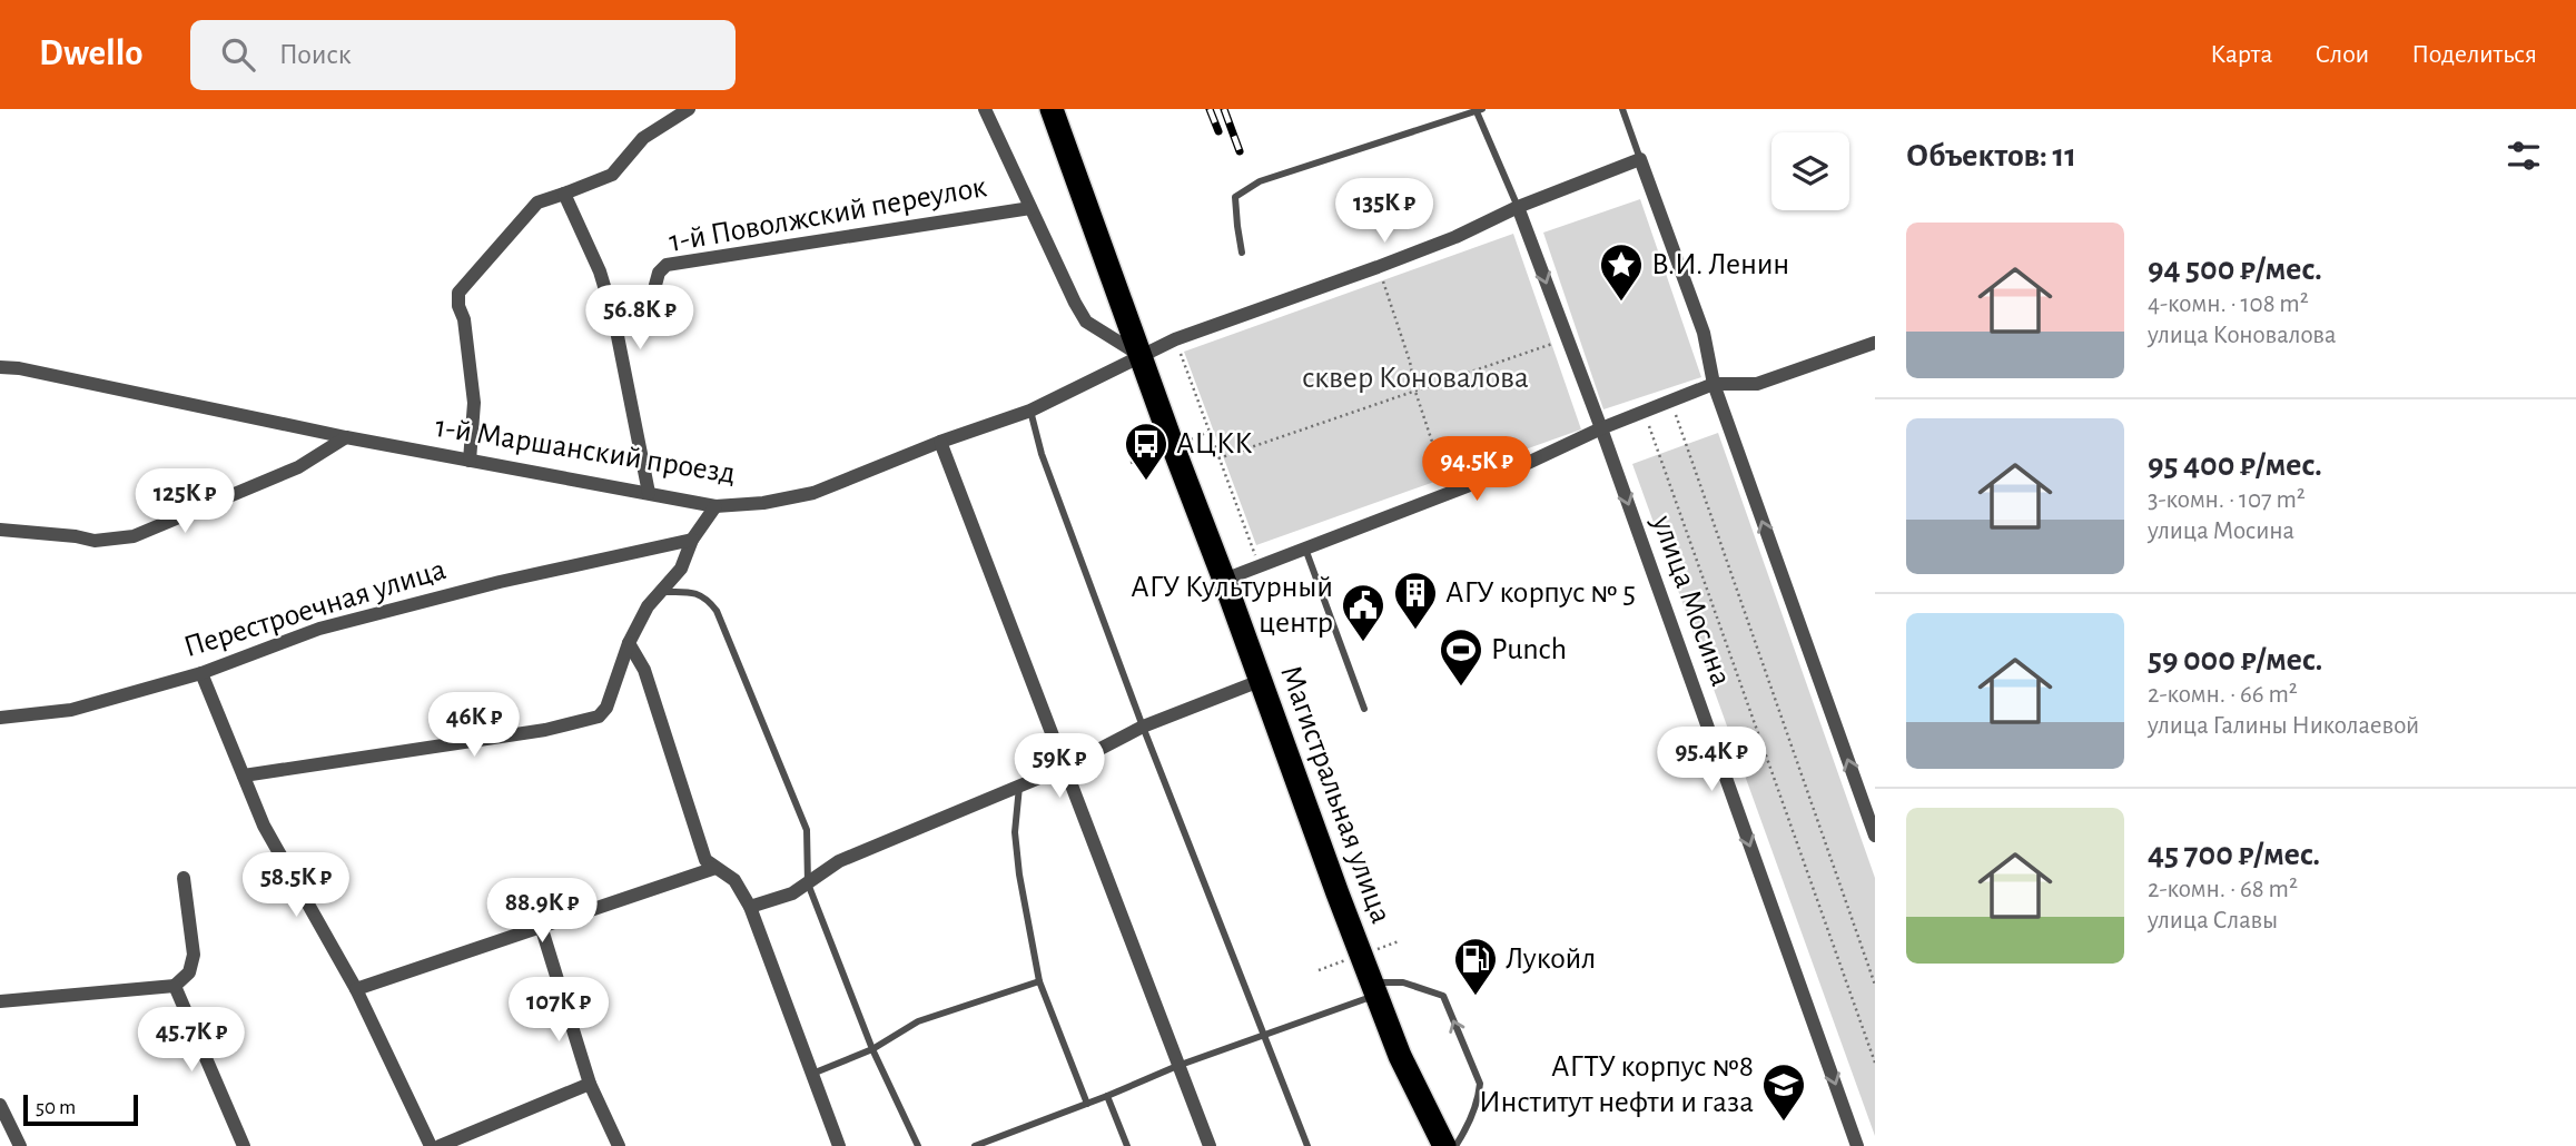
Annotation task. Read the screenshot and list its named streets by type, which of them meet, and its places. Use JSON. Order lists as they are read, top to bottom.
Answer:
{
  "streets": {
    "highway": ["Магистральная улица"],
    "street": [
      "1-й Поволжский переулок",
      "1-й Маршанский проезд",
      "улица Мосина",
      "Перестроечная улица"
    ]
  },
  "crossings": [
    ["1-й Маршанский проезд", "улица Мосина"],
    ["1-й Маршанский проезд", "Магистральная улица"]
  ],
  "one_way": ["улица Мосина"],
  "parks": ["сквер Коновалова"],
  "places": {
    "place": ["В.И. Ленин"],
    "bus stop": ["АЦКК"],
    "building": ["АГУ корпус № 5"],
    "public building": ["АГУ Культурный центр"],
    "sports": ["Punch"],
    "fuel station": ["Лукойл"],
    "school or university": ["АГТУ корпус №8 Институт нефти и газа"]
  },
  "scale_bar": "50 m",
  "page": {
    "header": "Dwello",
    "search": "Поиск",
    "nav": ["Карта", "Слои", "Поделиться"],
    "heading": "Объектов: 11",
    "price": [
      "135K ₽",
      "56.8K ₽",
      "94.5K ₽",
      "125K ₽",
      "46K ₽",
      "95.4K ₽",
      "59K ₽",
      "58.5K ₽",
      "88.9K ₽",
      "107K ₽",
      "45.7K ₽"
    ],
    "list": [
      {
        "name": "94 500 ₽/мес.",
        "note": "4-комн. · 108 m² · улица Коновалова"
      },
      {
        "name": "95 400 ₽/мес.",
        "note": "3-комн. · 107 m² · улица Мосина"
      },
      {
        "name": "59 000 ₽/мес.",
        "note": "2-комн. · 66 m² · улица Галины Николаевой"
      },
      {
        "name": "45 700 ₽/мес.",
        "note": "2-комн. · 68 m² · улица Славы"
      }
    ],
    "scale": "50 m"
  }
}
